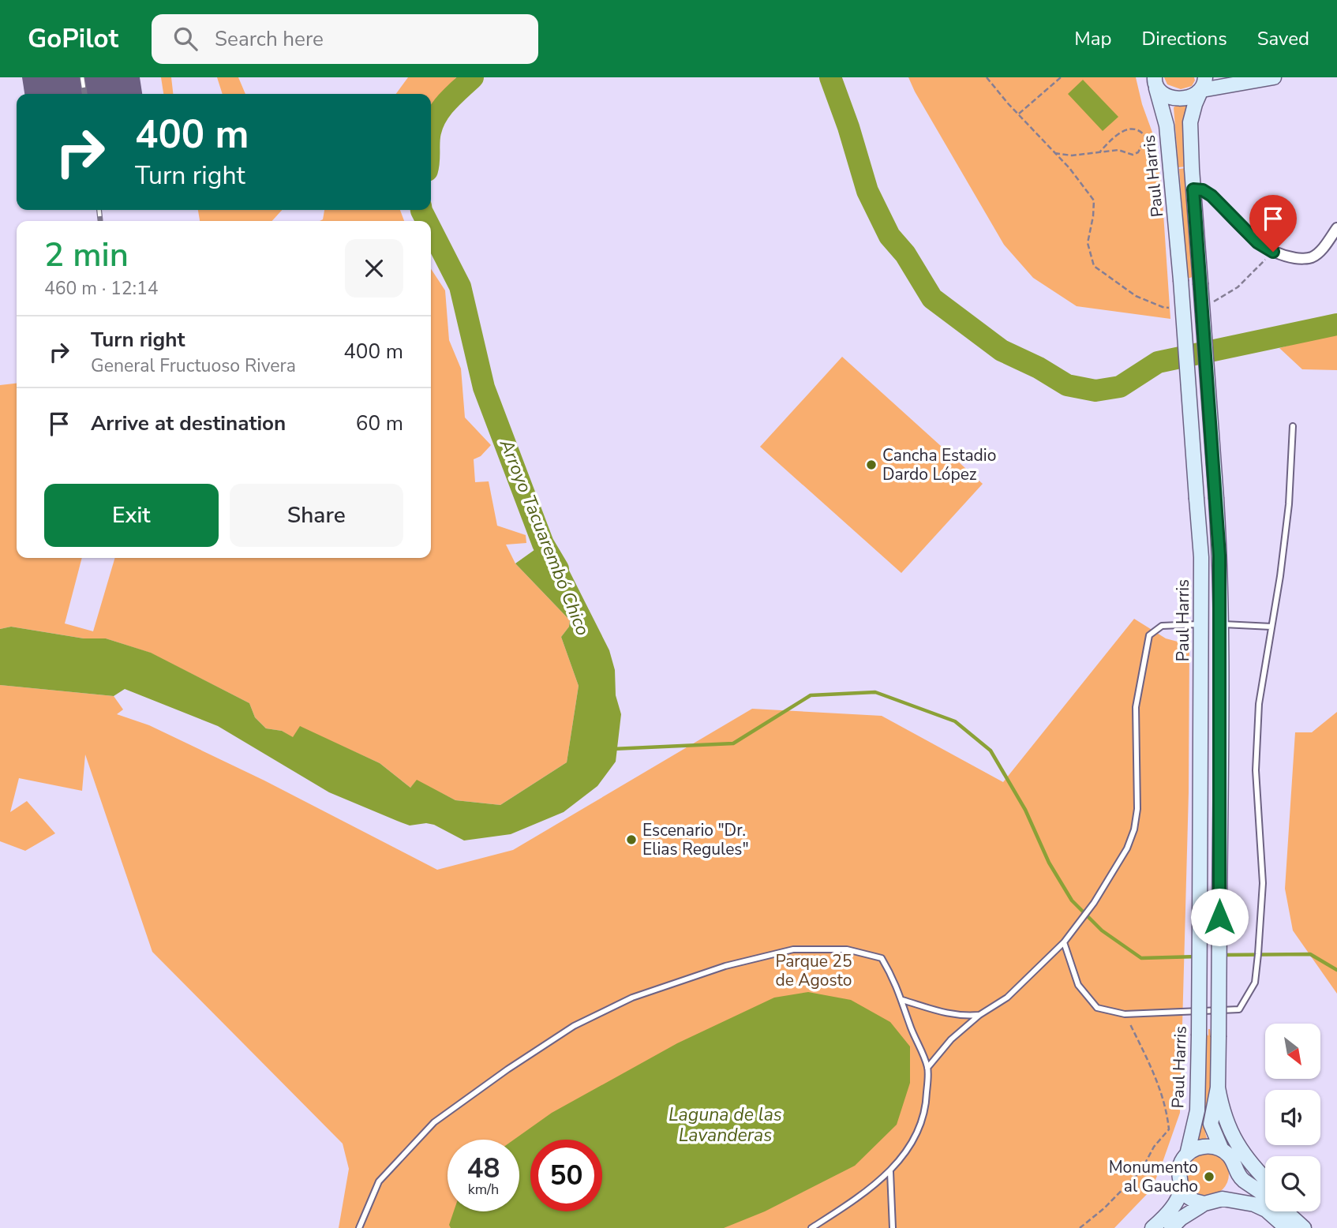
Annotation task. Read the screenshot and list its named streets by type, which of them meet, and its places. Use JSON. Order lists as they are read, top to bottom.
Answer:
{
  "streets": {
    "main road": ["Paul Harris"]
  },
  "water": ["Arroyo Tacuarembó Chico", "Laguna de las Lavanderas"],
  "parks": ["Parque 25 de Agosto"],
  "places": ["Cancha Estadio Dardo López", "Escenario \"Dr. Elias Regules\"", "Monumento al Gaucho"],
  "north": "bottom right",
  "page": {
    "header": "GoPilot",
    "search": "Search here",
    "nav": ["Map", "Directions", "Saved"],
    "turn": ["400 m", "Turn right"],
    "heading": ["2 min", "460 m · 12:14"],
    "list": [
      {
        "name": "Turn right",
        "note": "General Fructuoso Rivera",
        "value": "400 m"
      },
      {
        "name": "Arrive at destination",
        "value": "60 m"
      }
    ],
    "buttons": ["Exit", "Share"],
    "speed": "48 km/h",
    "limit": "50"
  }
}
